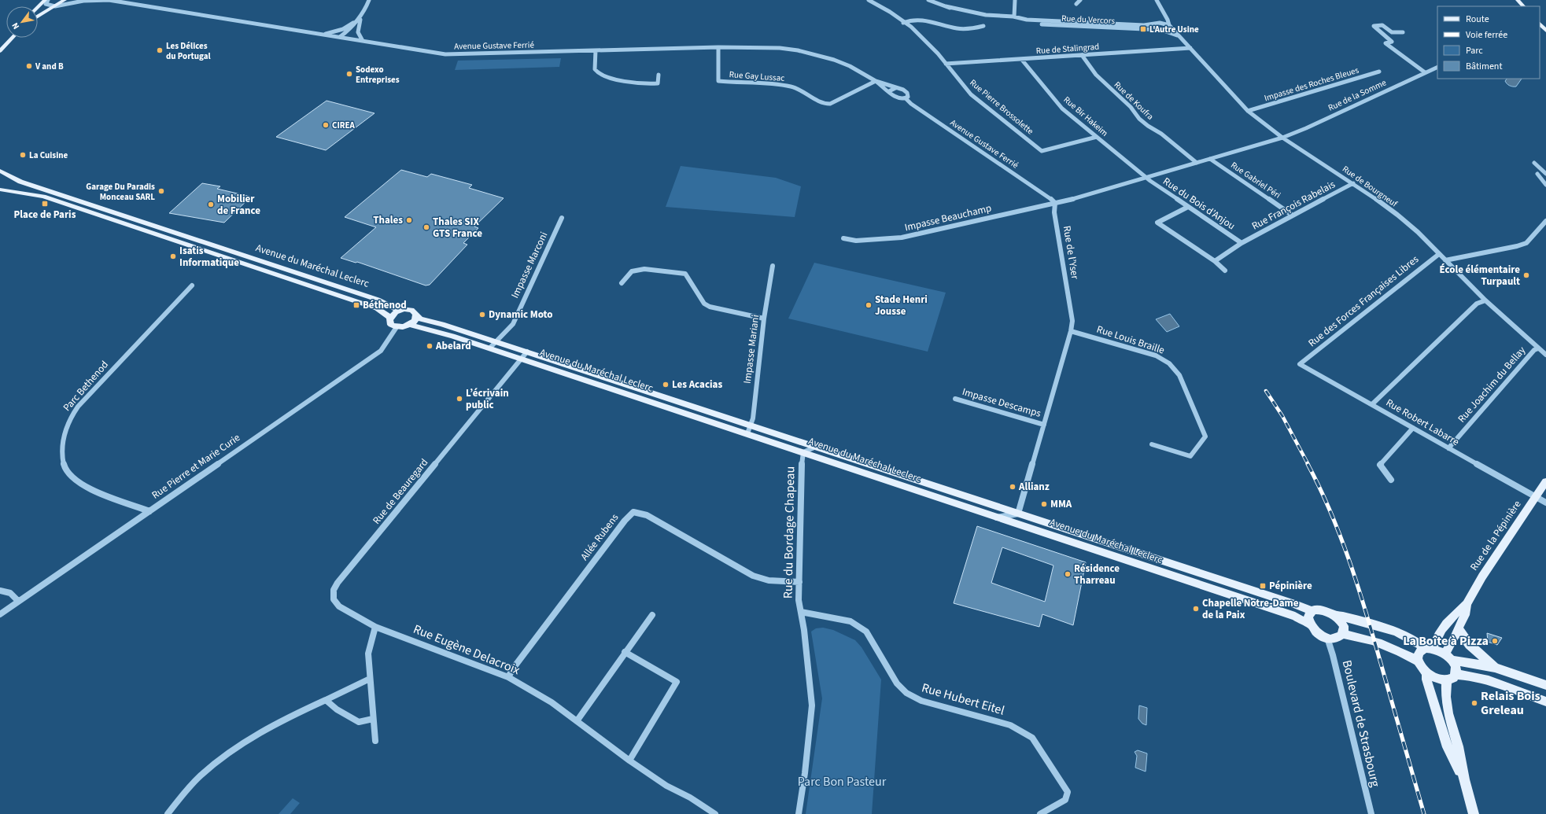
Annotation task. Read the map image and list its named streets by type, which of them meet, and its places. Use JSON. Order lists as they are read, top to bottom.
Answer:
{
  "streets": {
    "main road": ["Avenue du Maréchal Leclerc", "Rue de la Pépinière"],
    "street": [
      "Rue du Vercors",
      "Avenue Gustave Ferrié",
      "Rue de Stalingrad",
      "Rue Gay Lussac",
      "Impasse des Roches Bleues",
      "Rue de la Somme",
      "Rue de Koufra",
      "Rue Pierre Brossolette",
      "Rue Bir Hakeim",
      "Rue Gabriel Péri",
      "Rue de Bourgneuf",
      "Rue du Bois d’Anjou",
      "Rue François Rabelais",
      "Impasse Beauchamp",
      "Rue de l’Yser",
      "Impasse Marconi",
      "Rue des Forces Françaises Libres",
      "Rue Louis Braille",
      "Impasse Mariani",
      "Rue Joachim du Bellay",
      "Parc Bethenod",
      "Impasse Descamps",
      "Rue Robert Labarre",
      "Rue Pierre et Marie Curie",
      "Rue de Beauregard",
      "Rue du Bordage Chapeau",
      "Allée Rubens",
      "Rue Eugène Delacroix",
      "Rue Hubert Eitel",
      "Boulevard de Strasbourg"
    ]
  },
  "crossings": [
    ["Rue du Vercors", "Rue de Bourgneuf"],
    ["Avenue Gustave Ferrié", "Rue Gay Lussac"],
    ["Avenue Gustave Ferrié", "Impasse Beauchamp"],
    ["Avenue Gustave Ferrié", "Rue de l’Yser"],
    ["Rue de Stalingrad", "Rue de Koufra"],
    ["Rue de Stalingrad", "Rue Pierre Brossolette"],
    ["Rue de Stalingrad", "Rue Bir Hakeim"],
    ["Rue de Stalingrad", "Rue de Bourgneuf"],
    ["Impasse des Roches Bleues", "Rue de Bourgneuf"],
    ["Rue de la Somme", "Rue de Bourgneuf"],
    ["Rue Pierre Brossolette", "Rue Bir Hakeim"],
    ["Rue Bir Hakeim", "Rue du Bois d’Anjou"],
    ["Rue Gabriel Péri", "Rue François Rabelais"],
    ["Rue de Bourgneuf", "Rue François Rabelais"],
    ["Rue de Bourgneuf", "Rue des Forces Françaises Libres"],
    ["Rue de Bourgneuf", "Rue Joachim du Bellay"],
    ["Rue du Bois d’Anjou", "Rue François Rabelais"],
    ["Impasse Beauchamp", "Rue de l’Yser"],
    ["Rue de l’Yser", "Avenue du Maréchal Leclerc"],
    ["Rue de l’Yser", "Rue Louis Braille"],
    ["Rue de l’Yser", "Impasse Descamps"],
    ["Impasse Marconi", "Avenue du Maréchal Leclerc"],
    ["Avenue du Maréchal Leclerc", "Impasse Mariani"],
    ["Avenue du Maréchal Leclerc", "Rue de Beauregard"],
    ["Avenue du Maréchal Leclerc", "Rue du Bordage Chapeau"],
    ["Avenue du Maréchal Leclerc", "Rue de la Pépinière"],
    ["Avenue du Maréchal Leclerc", "Boulevard de Strasbourg"],
    ["Rue des Forces Françaises Libres", "Rue Robert Labarre"],
    ["Rue Joachim du Bellay", "Rue Robert Labarre"],
    ["Parc Bethenod", "Rue Pierre et Marie Curie"],
    ["Rue Robert Labarre", "Rue de la Pépinière"],
    ["Rue de Beauregard", "Rue Eugène Delacroix"],
    ["Rue du Bordage Chapeau", "Allée Rubens"],
    ["Rue du Bordage Chapeau", "Rue Hubert Eitel"],
    ["Allée Rubens", "Rue Eugène Delacroix"]
  ],
  "parks": ["Parc Bon Pasteur"],
  "places": {
    "transit": [
      "L'Autre Usine",
      "Place de Paris",
      "Béthenod",
      "Pépinière"
    ],
    "other": [
      "Les Délices du Portugal",
      "V and B",
      "Sodexo Entreprises",
      "CIREA",
      "La Cuisine",
      "Garage Du Paradis Monceau SARL",
      "Mobilier de France",
      "Thales",
      "Thales SIX GTS France",
      "Isatis Informatique",
      "École élémentaire Turpault",
      "Stade Henri Jousse",
      "Dynamic Moto",
      "Abelard",
      "Les Acacias",
      "L’écrivain public",
      "Allianz",
      "MMA",
      "Résidence Tharreau",
      "Chapelle Notre-Dame de la Paix",
      "La Boîte à Pizza",
      "Relais Bois Greleau"
    ]
  },
  "legend": [
    "Route",
    "Voie ferrée",
    "Parc",
    "Bâtiment"
  ],
  "north": "bottom left"
}
